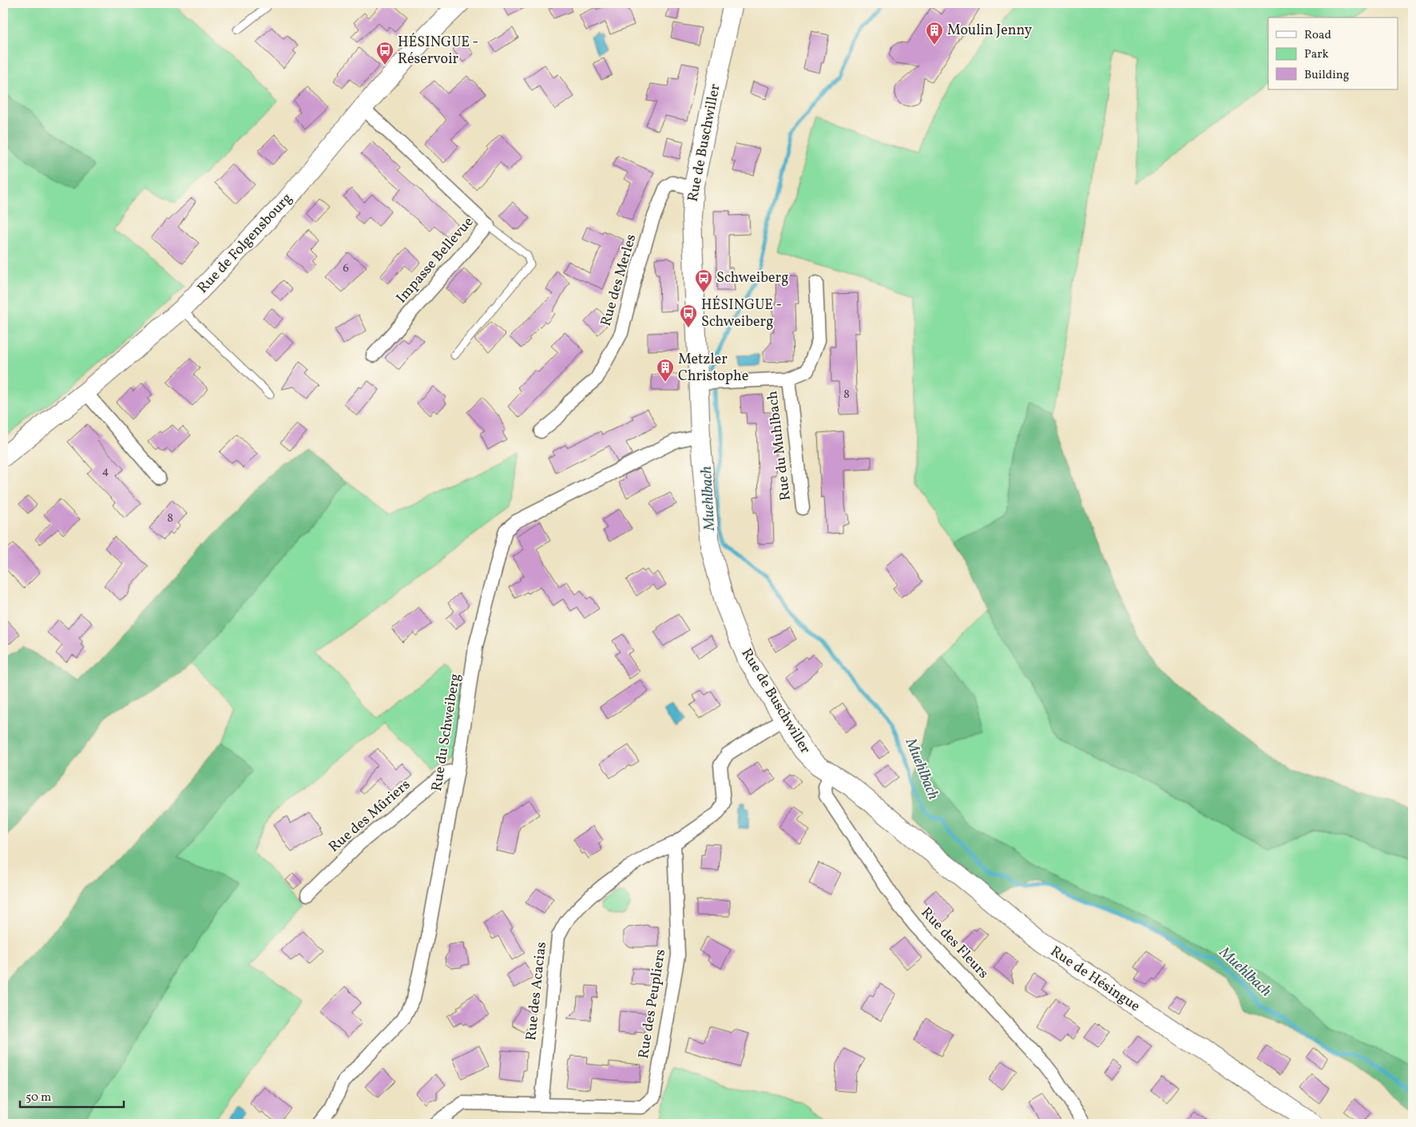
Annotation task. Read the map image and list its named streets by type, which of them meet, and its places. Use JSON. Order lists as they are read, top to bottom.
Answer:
{
  "streets": {
    "street": [
      "Rue de Buschwiller",
      "Rue de Folgensbourg",
      "Impasse Bellevue",
      "Rue des Merles",
      "Rue du Muhlbach",
      "Rue du Schweiberg",
      "Rue des Mûriers",
      "Rue des Fleurs",
      "Rue de Hésingue",
      "Rue des Acacias",
      "Rue des Peupliers"
    ]
  },
  "crossings": [
    ["Rue de Buschwiller", "Rue des Merles"],
    ["Rue de Buschwiller", "Rue du Muhlbach"],
    ["Rue de Buschwiller", "Rue du Schweiberg"],
    ["Rue de Buschwiller", "Rue des Fleurs"],
    ["Rue de Buschwiller", "Rue de Hésingue"],
    ["Rue de Folgensbourg", "Impasse Bellevue"],
    ["Rue du Schweiberg", "Rue des Mûriers"],
    ["Rue des Acacias", "Rue des Peupliers"]
  ],
  "water": ["Muehlbach"],
  "places": {
    "building": ["Moulin Jenny", "Metzler Christophe"],
    "bus stop": ["HÉSINGUE - Réservoir", "Schweiberg", "HÉSINGUE - Schweiberg"]
  },
  "house_numbers": [
    "6",
    "8",
    "4",
    "8"
  ],
  "legend": ["Road", "Park", "Building"],
  "scale_bar": "50 m"
}
